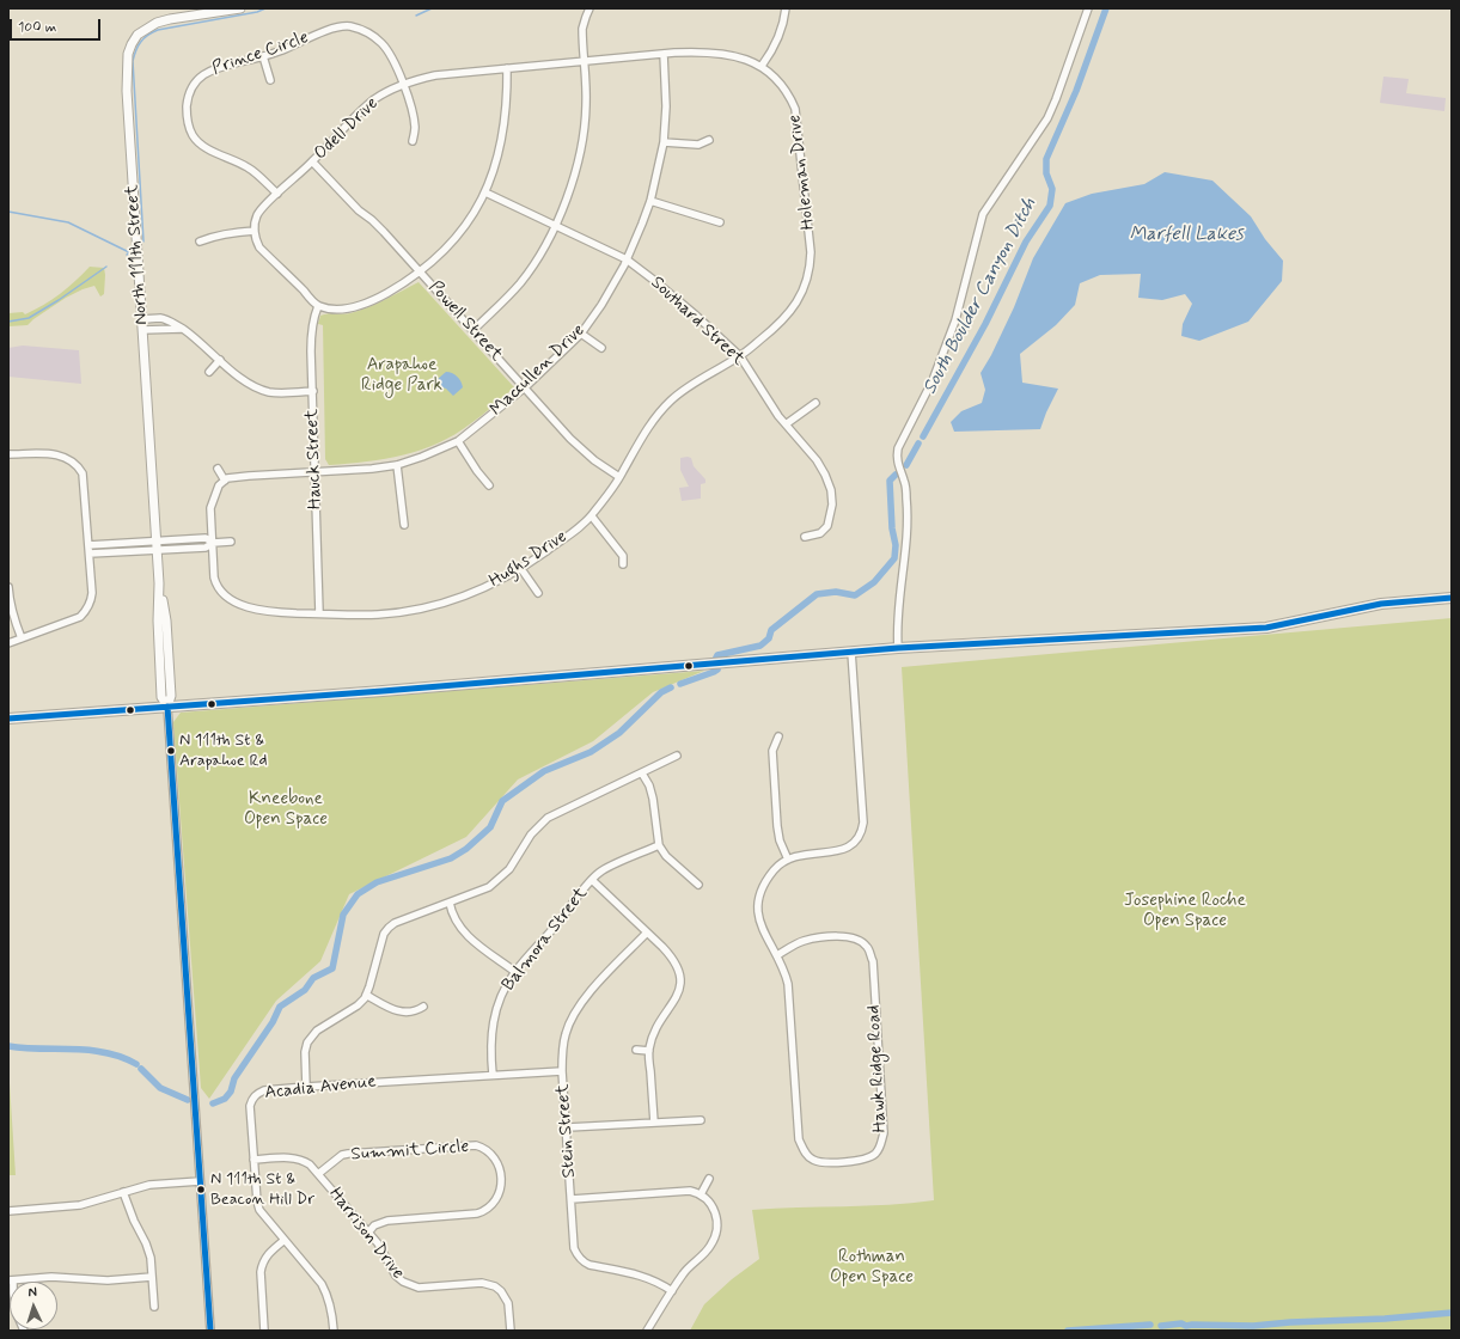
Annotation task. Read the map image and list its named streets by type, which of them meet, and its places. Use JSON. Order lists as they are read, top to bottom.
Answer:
{
  "streets": {
    "street": [
      "Prince Circle",
      "Odell Drive",
      "Holeman Drive",
      "North 111th Street",
      "Powell Street",
      "Southard Street",
      "Maccullen Drive",
      "Hauck Street",
      "Hughs Drive",
      "Balmora Street",
      "Hawk Ridge Road",
      "Acadia Avenue",
      "Stein Street",
      "Summit Circle",
      "Harrison Drive"
    ]
  },
  "crossings": [
    ["Prince Circle", "Odell Drive"],
    ["Odell Drive", "Holeman Drive"],
    ["Odell Drive", "Powell Street"],
    ["Holeman Drive", "Southard Street"],
    ["Holeman Drive", "Maccullen Drive"],
    ["Holeman Drive", "Hughs Drive"],
    ["Powell Street", "Maccullen Drive"],
    ["Powell Street", "Hughs Drive"],
    ["Southard Street", "Maccullen Drive"],
    ["Southard Street", "Hughs Drive"],
    ["Maccullen Drive", "Hauck Street"],
    ["Maccullen Drive", "Hughs Drive"],
    ["Hauck Street", "Hughs Drive"],
    ["Balmora Street", "Acadia Avenue"],
    ["Acadia Avenue", "Stein Street"],
    ["Acadia Avenue", "Harrison Drive"],
    ["Summit Circle", "Harrison Drive"]
  ],
  "water": ["Marfell Lakes", "South Boulder Canyon Ditch"],
  "parks": [
    "Arapahoe Ridge Park",
    "Kneebone Open Space",
    "Josephine Roche Open Space",
    "Rothman Open Space"
  ],
  "places": ["N 111th St & Arapahoe Rd", "N 111th St & Beacon Hill Dr"],
  "scale_bar": "100 m",
  "north": "top"
}
